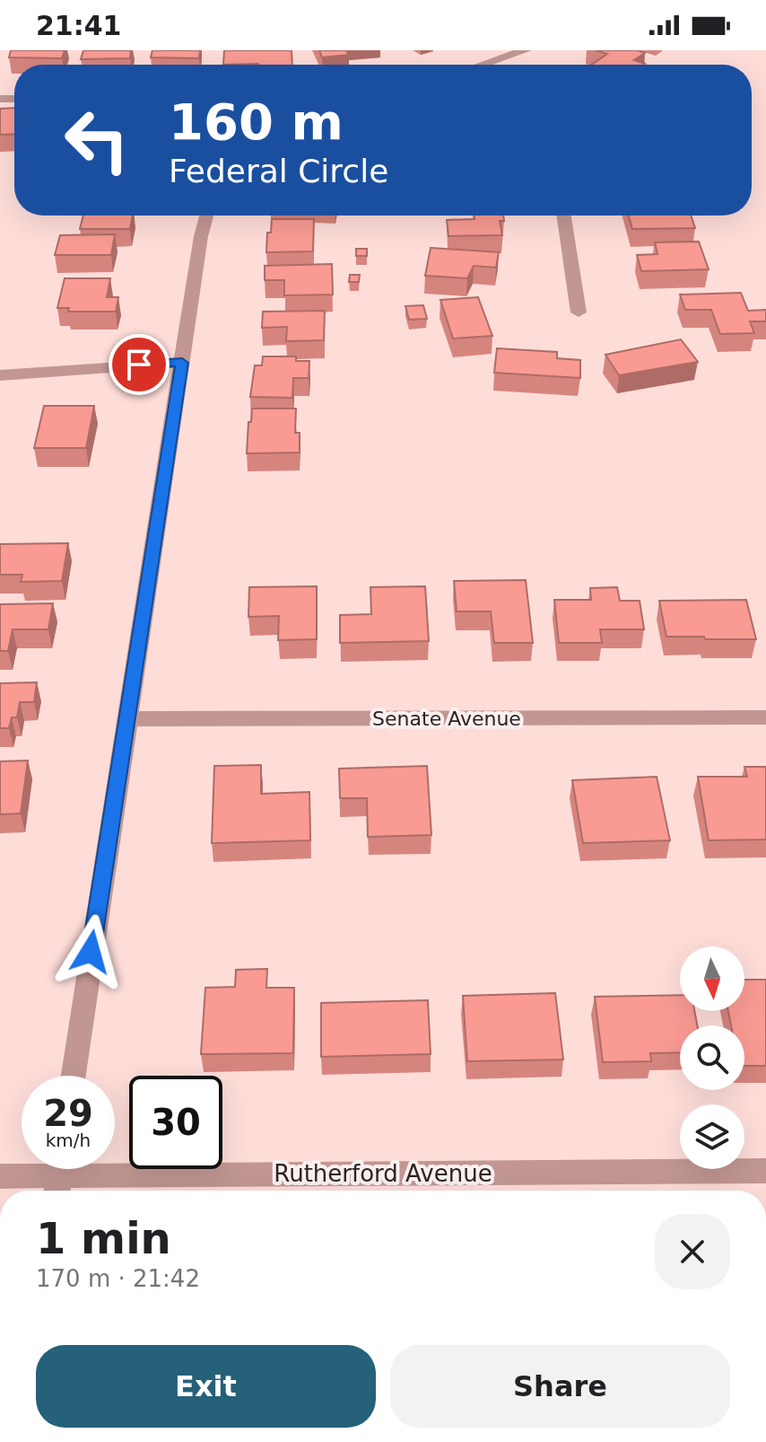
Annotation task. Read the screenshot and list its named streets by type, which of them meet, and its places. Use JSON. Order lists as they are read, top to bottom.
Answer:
{
  "streets": {
    "street": ["Senate Avenue", "Rutherford Avenue"]
  },
  "north": "bottom",
  "page": {
    "status": "21:41",
    "turn": ["160 m", "Federal Circle"],
    "speed": "29 km/h",
    "limit": "30",
    "heading": ["1 min", "170 m · 21:42"],
    "buttons": ["Exit", "Share"]
  }
}
